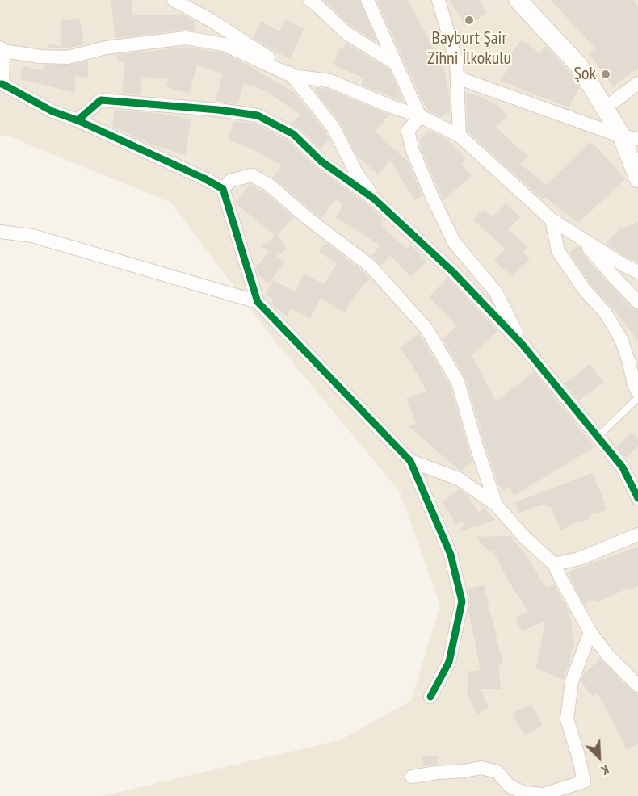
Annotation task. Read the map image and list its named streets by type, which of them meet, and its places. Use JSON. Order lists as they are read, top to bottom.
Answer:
{
  "places": ["Bayburt Şair Zihni İlkokulu", "Şok"],
  "north": "bottom right"
}
